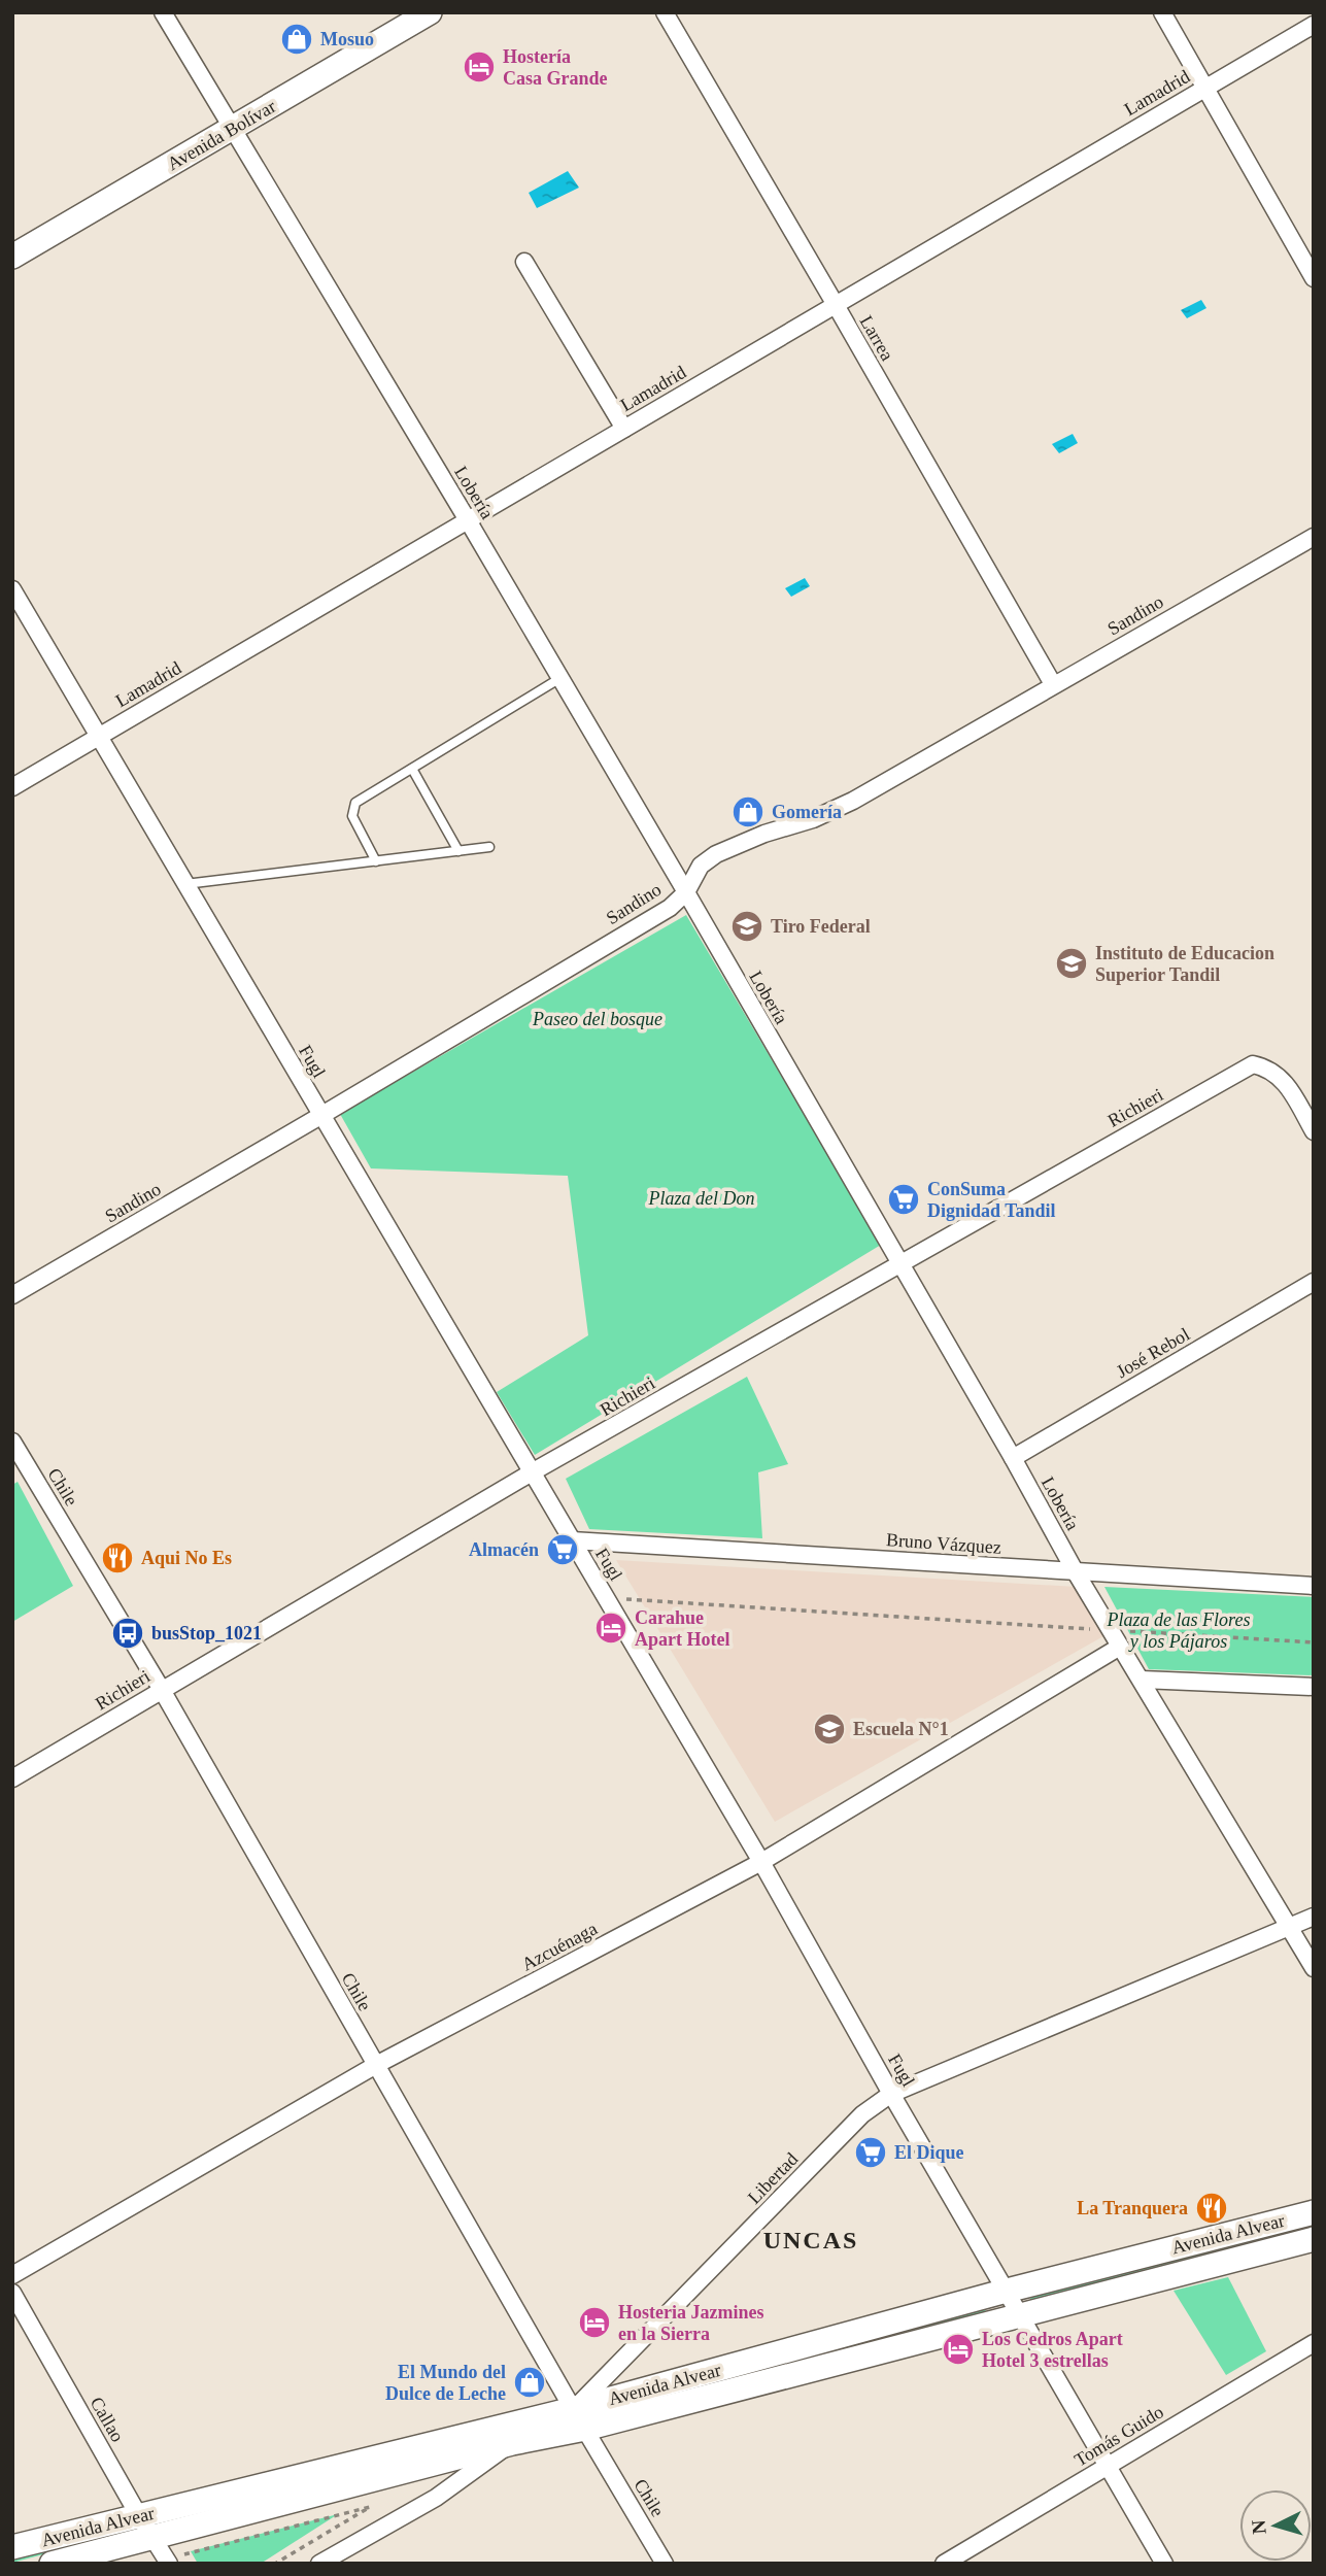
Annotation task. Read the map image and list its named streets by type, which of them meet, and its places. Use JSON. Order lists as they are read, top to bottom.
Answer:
{
  "streets": {
    "main road": ["Avenida Bolívar", "Avenida Alvear"],
    "street": [
      "Lamadrid",
      "Larrea",
      "Lobería",
      "Sandino",
      "Fugl",
      "Richieri",
      "José Rebol",
      "Chile",
      "Bruno Vázquez",
      "Azcuénaga",
      "Libertad",
      "Callao",
      "Tomás Guido"
    ]
  },
  "crossings": [
    ["Lamadrid", "Larrea"],
    ["Lamadrid", "Lobería"],
    ["Lamadrid", "Fugl"],
    ["Avenida Bolívar", "Lobería"],
    ["Larrea", "Sandino"],
    ["Lobería", "Sandino"],
    ["Lobería", "Richieri"],
    ["Lobería", "José Rebol"],
    ["Lobería", "Bruno Vázquez"],
    ["Lobería", "Azcuénaga"],
    ["Lobería", "Libertad"],
    ["Sandino", "Fugl"],
    ["Fugl", "Richieri"],
    ["Fugl", "Bruno Vázquez"],
    ["Fugl", "Azcuénaga"],
    ["Fugl", "Libertad"],
    ["Fugl", "Avenida Alvear"],
    ["Fugl", "Tomás Guido"],
    ["Richieri", "Chile"],
    ["Chile", "Azcuénaga"],
    ["Chile", "Libertad"],
    ["Chile", "Avenida Alvear"],
    ["Libertad", "Avenida Alvear"],
    ["Avenida Alvear", "Callao"]
  ],
  "districts": ["UNCAS"],
  "parks": ["Paseo del bosque", "Plaza del Don", "Plaza de las Flores y los Pájaros"],
  "places": {
    "shop": ["Mosuo", "Gomería", "El Mundo del Dulce de Leche"],
    "hotel": [
      "Hostería Casa Grande",
      "Carahue Apart Hotel",
      "Hosteria Jazmines en la Sierra",
      "Los Cedros Apart Hotel 3 estrellas"
    ],
    "school or university": ["Tiro Federal", "Instituto de Educacion Superior Tandil", "Escuela N°1"],
    "supermarket": ["ConSuma Dignidad Tandil", "Almacén", "El Dique"],
    "restaurant": ["Aqui No Es", "La Tranquera"],
    "bus stop": ["busStop_1021"]
  },
  "north": "left"
}
